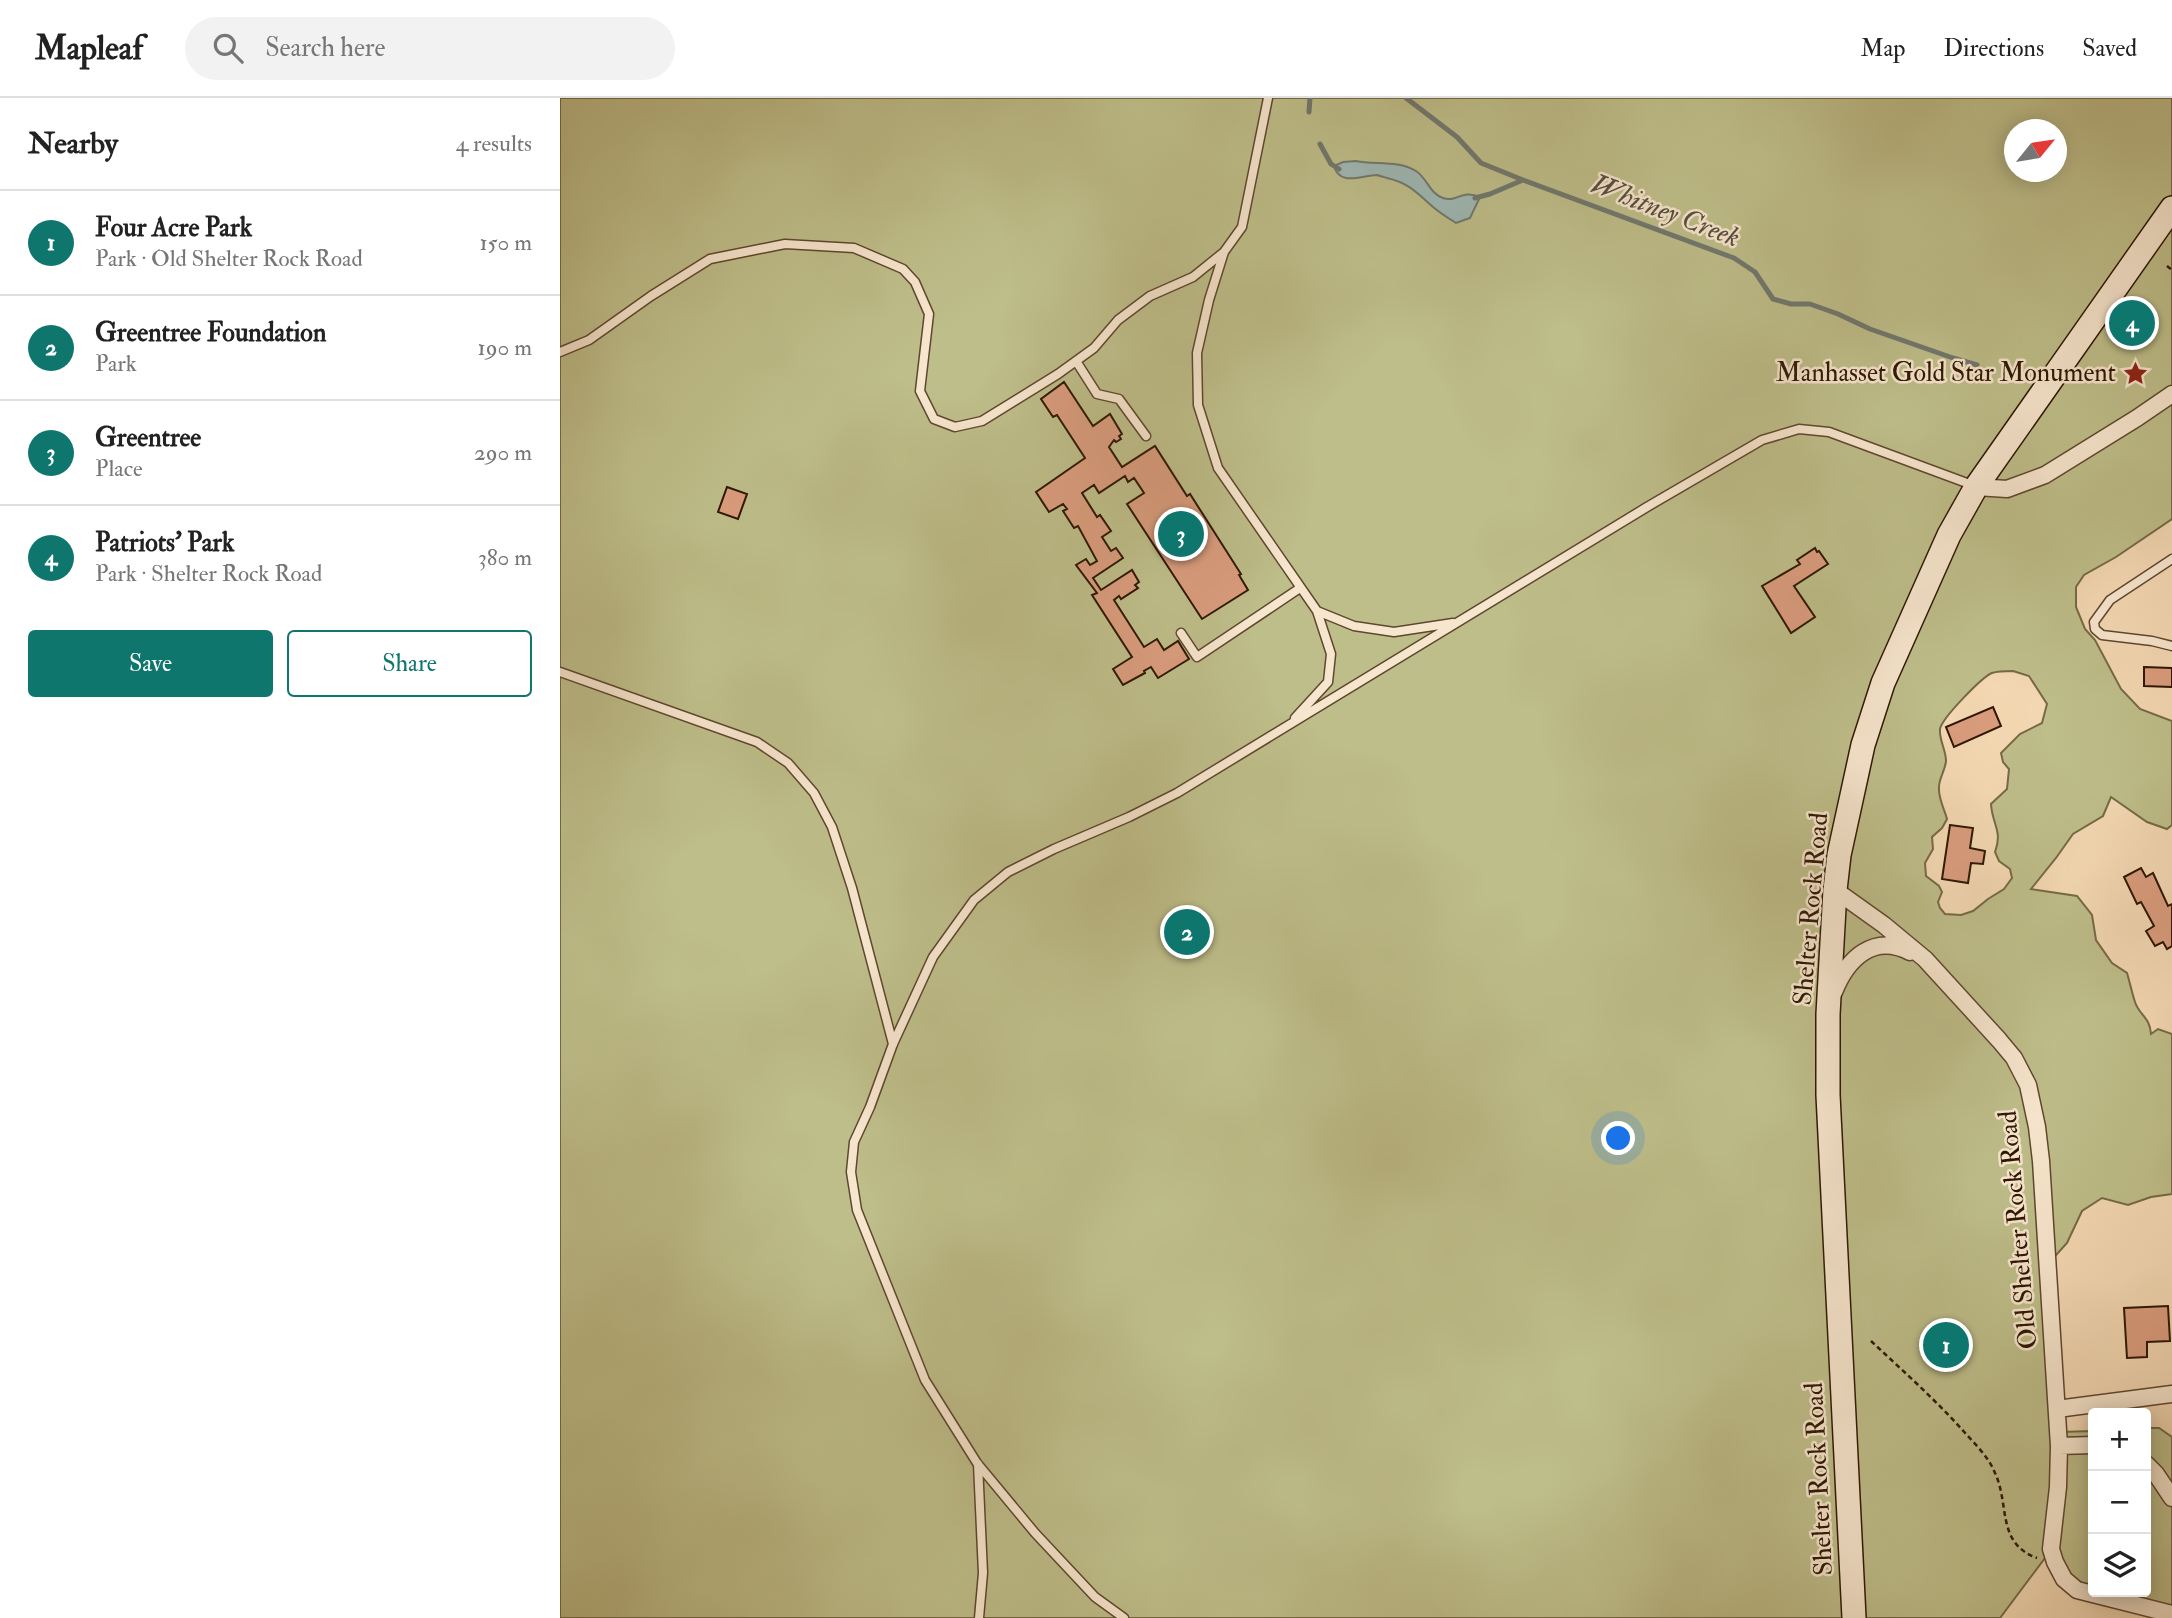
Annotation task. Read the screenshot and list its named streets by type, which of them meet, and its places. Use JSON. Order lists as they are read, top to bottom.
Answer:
{
  "streets": {
    "main road": ["Shelter Rock Road"],
    "street": ["Old Shelter Rock Road"]
  },
  "crossings": [
    ["Shelter Rock Road", "Old Shelter Rock Road"]
  ],
  "water": ["Whitney Creek"],
  "places": {
    "place": ["Manhasset Gold Star Monument"]
  },
  "north": "top right",
  "page": {
    "header": "Mapleaf",
    "search": "Search here",
    "nav": ["Map", "Directions", "Saved"],
    "heading": ["Nearby", "4 results"],
    "list": [
      {
        "mark": "1",
        "name": "Four Acre Park",
        "note": "Park · Old Shelter Rock Road",
        "value": "150 m"
      },
      {
        "mark": "2",
        "name": "Greentree Foundation",
        "note": "Park",
        "value": "190 m"
      },
      {
        "mark": "3",
        "name": "Greentree",
        "note": "Place",
        "value": "290 m"
      },
      {
        "mark": "4",
        "name": "Patriots' Park",
        "note": "Park · Shelter Rock Road",
        "value": "380 m"
      }
    ],
    "pins": [
      "4",
      "3",
      "2",
      "1"
    ],
    "buttons": ["Save", "Share"],
    "map_buttons": ["+", "−"]
  }
}
